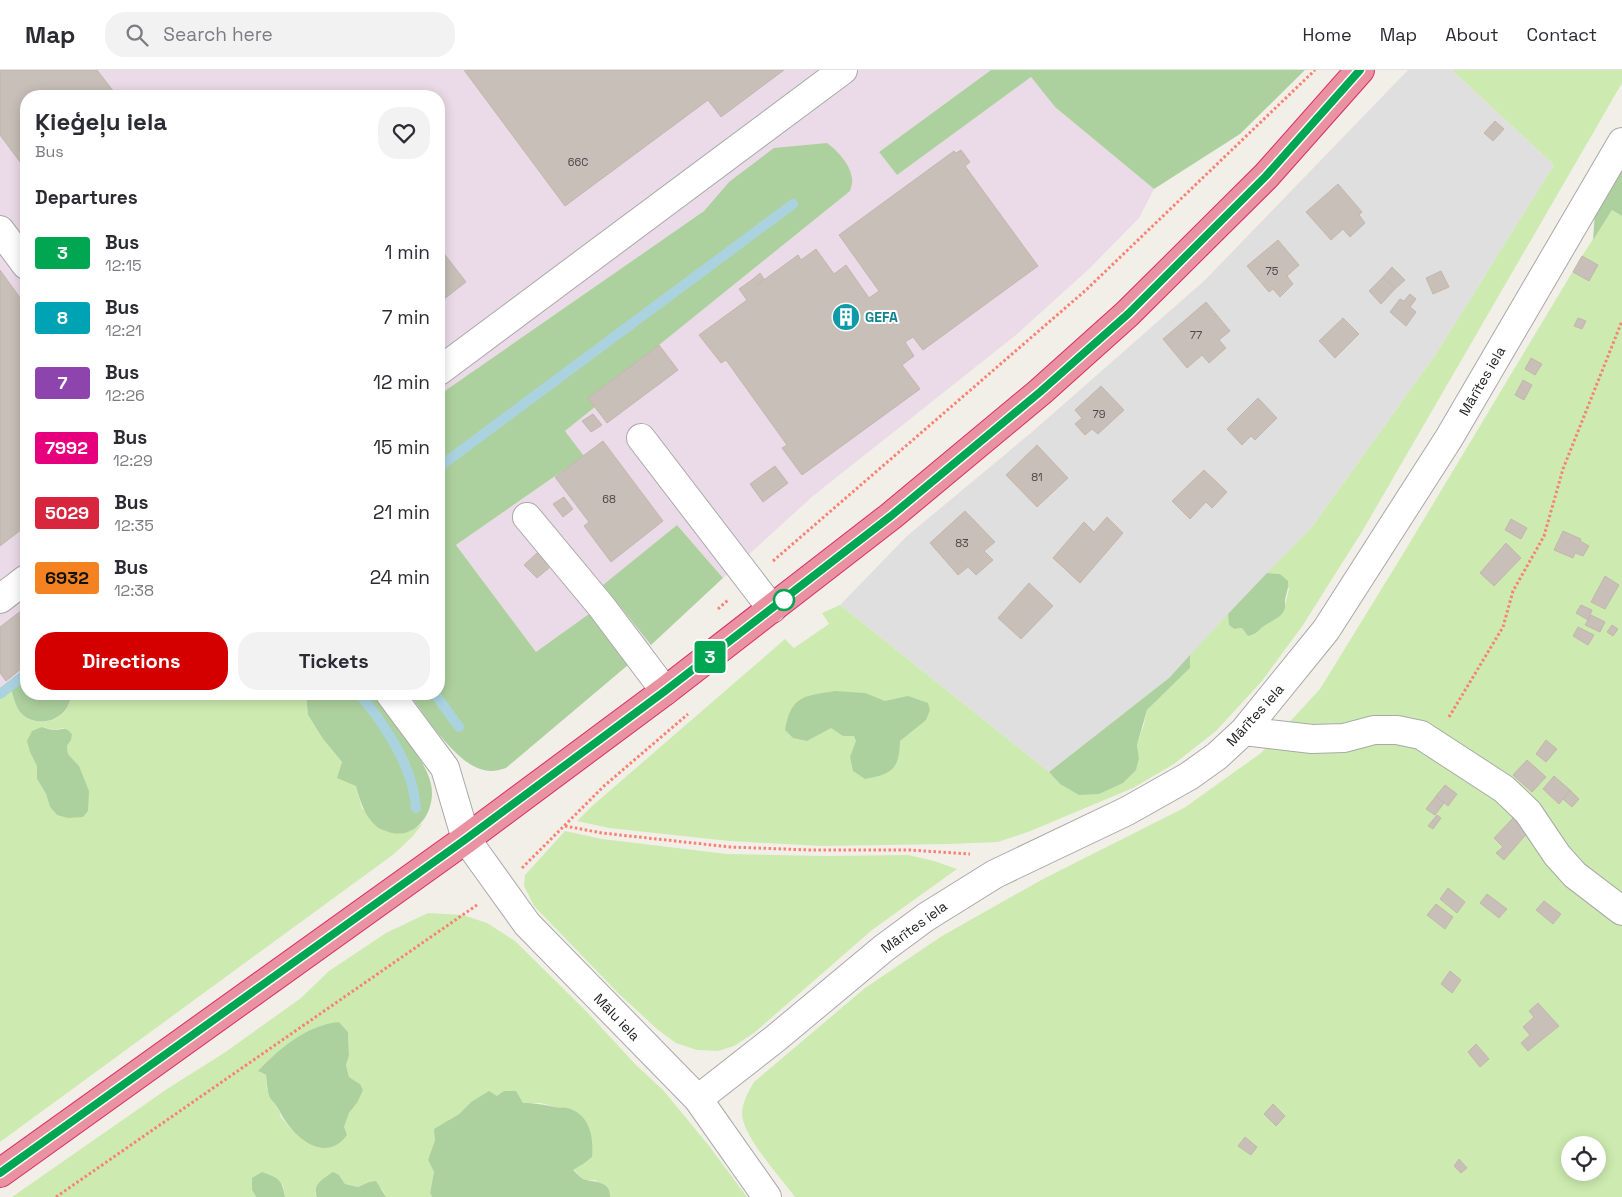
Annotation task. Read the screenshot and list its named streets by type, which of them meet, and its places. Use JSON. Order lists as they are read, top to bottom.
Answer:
{
  "streets": {
    "street": ["Mārītes iela", "Mālu iela"]
  },
  "crossings": [
    ["Mārītes iela", "Mālu iela"]
  ],
  "places": {
    "building": ["GEFA"]
  },
  "lines": ["bus line 3"],
  "house_numbers": [
    "66C",
    "75",
    "77",
    "79",
    "81",
    "68",
    "83"
  ],
  "page": {
    "header": "Map",
    "search": "Search here",
    "nav": [
      "Home",
      "Map",
      "About",
      "Contact"
    ],
    "on_map": "3",
    "heading": [
      ["Ķieģeļu iela", "Bus"],
      "Departures"
    ],
    "list": [
      {
        "mark": "3",
        "name": "Bus",
        "note": "12:15",
        "value": "1 min"
      },
      {
        "mark": "8",
        "name": "Bus",
        "note": "12:21",
        "value": "7 min"
      },
      {
        "mark": "7",
        "name": "Bus",
        "note": "12:26",
        "value": "12 min"
      },
      {
        "mark": "7992",
        "name": "Bus",
        "note": "12:29",
        "value": "15 min"
      },
      {
        "mark": "5029",
        "name": "Bus",
        "note": "12:35",
        "value": "21 min"
      },
      {
        "mark": "6932",
        "name": "Bus",
        "note": "12:38",
        "value": "24 min"
      }
    ],
    "buttons": ["Directions", "Tickets"]
  }
}
